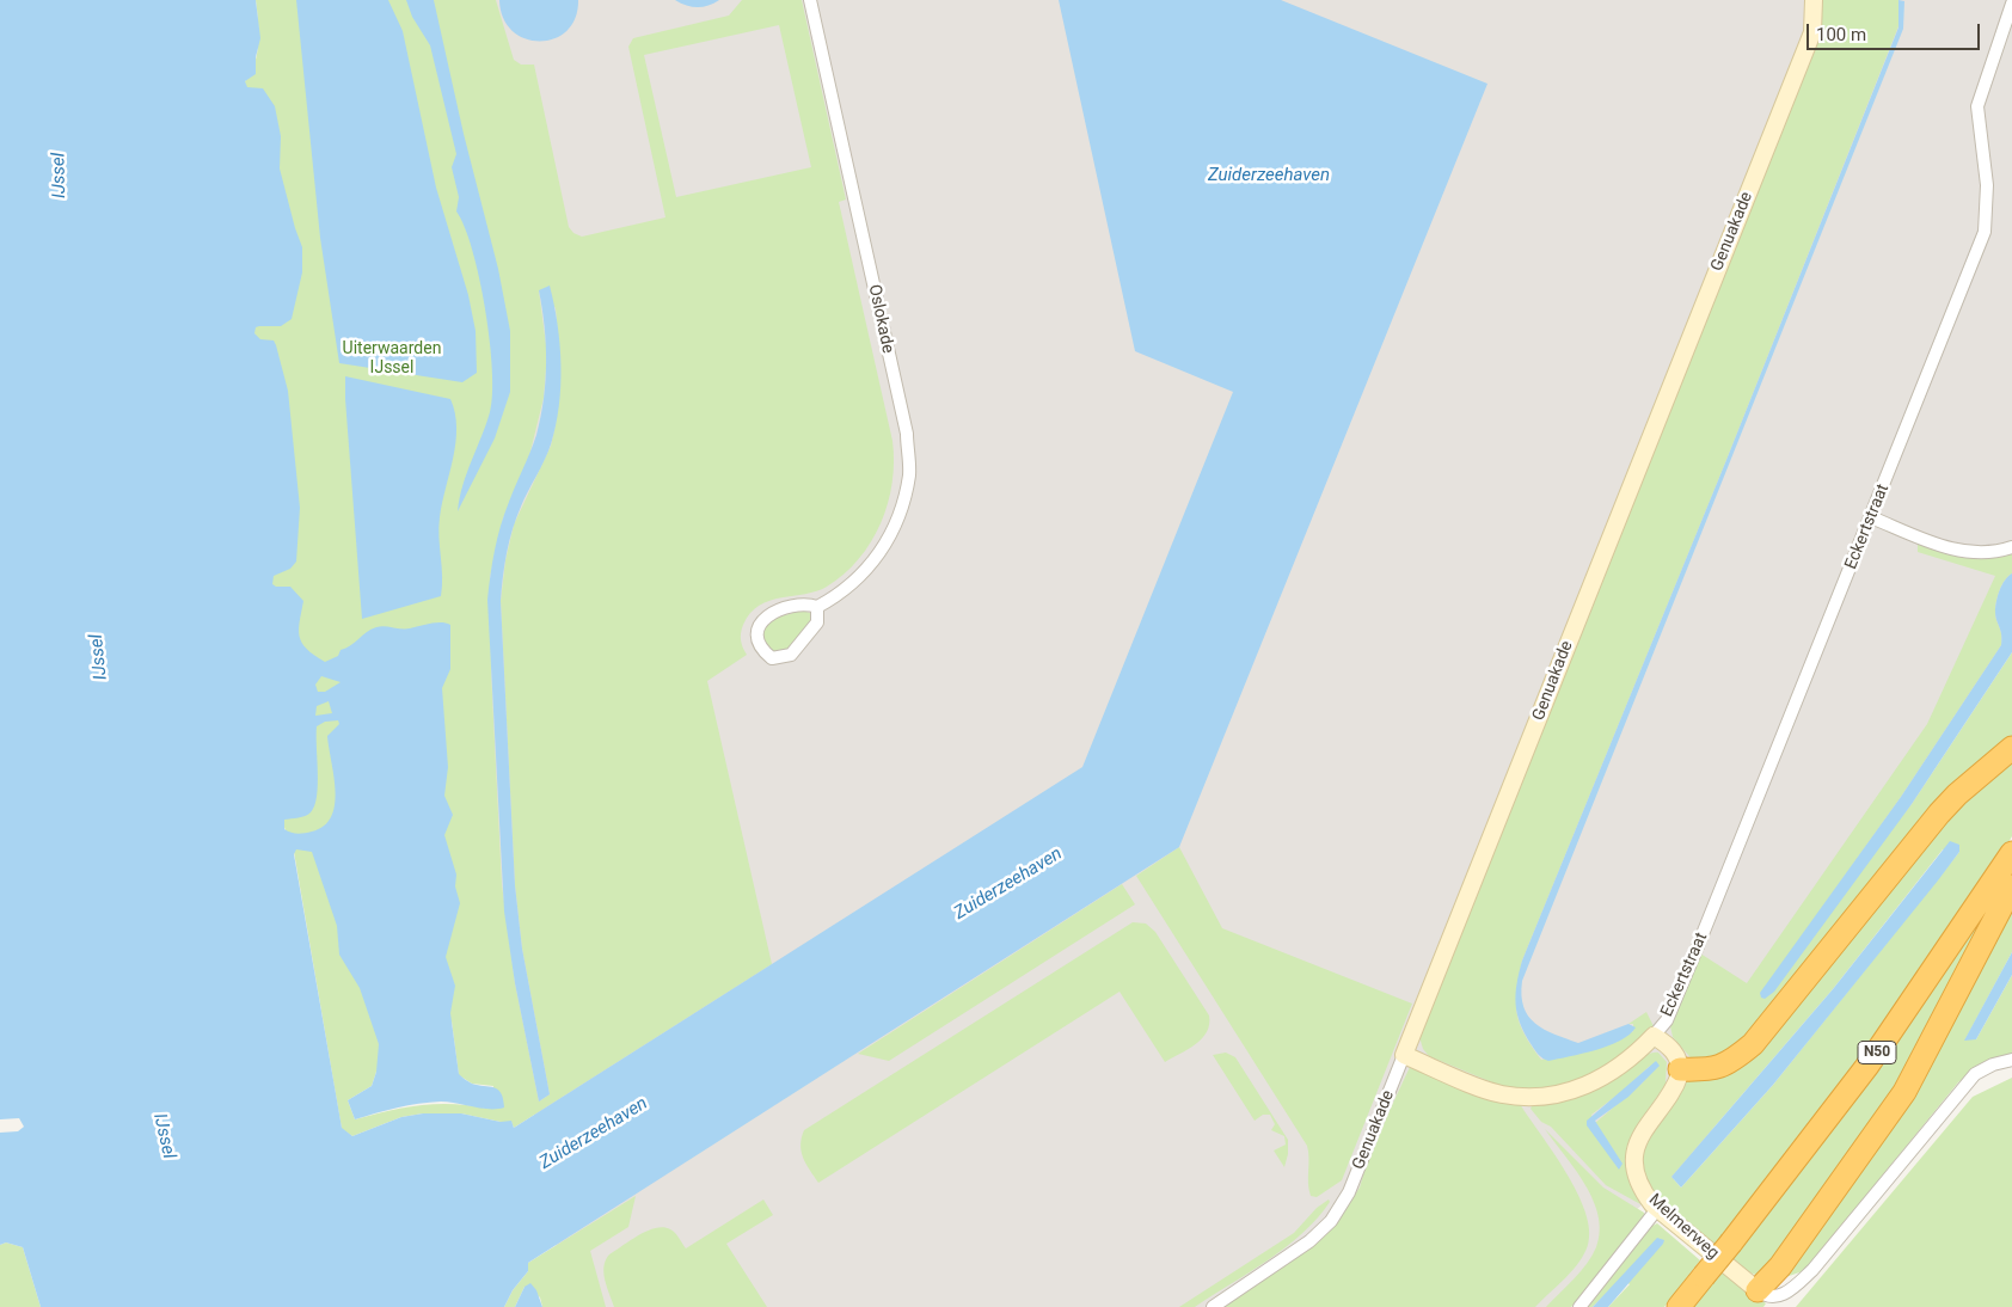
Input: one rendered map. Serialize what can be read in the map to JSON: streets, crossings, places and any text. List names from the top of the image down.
{
  "streets": {
    "highway": ["N50"],
    "street": [
      "Genuakade",
      "Oslokade",
      "Eckertstraat",
      "Melmerweg"
    ]
  },
  "crossings": [
    ["N50", "Melmerweg"]
  ],
  "water": ["IJssel", "Zuiderzeehaven"],
  "parks": ["Uiterwaarden IJssel"],
  "scale_bar": "100 m"
}
